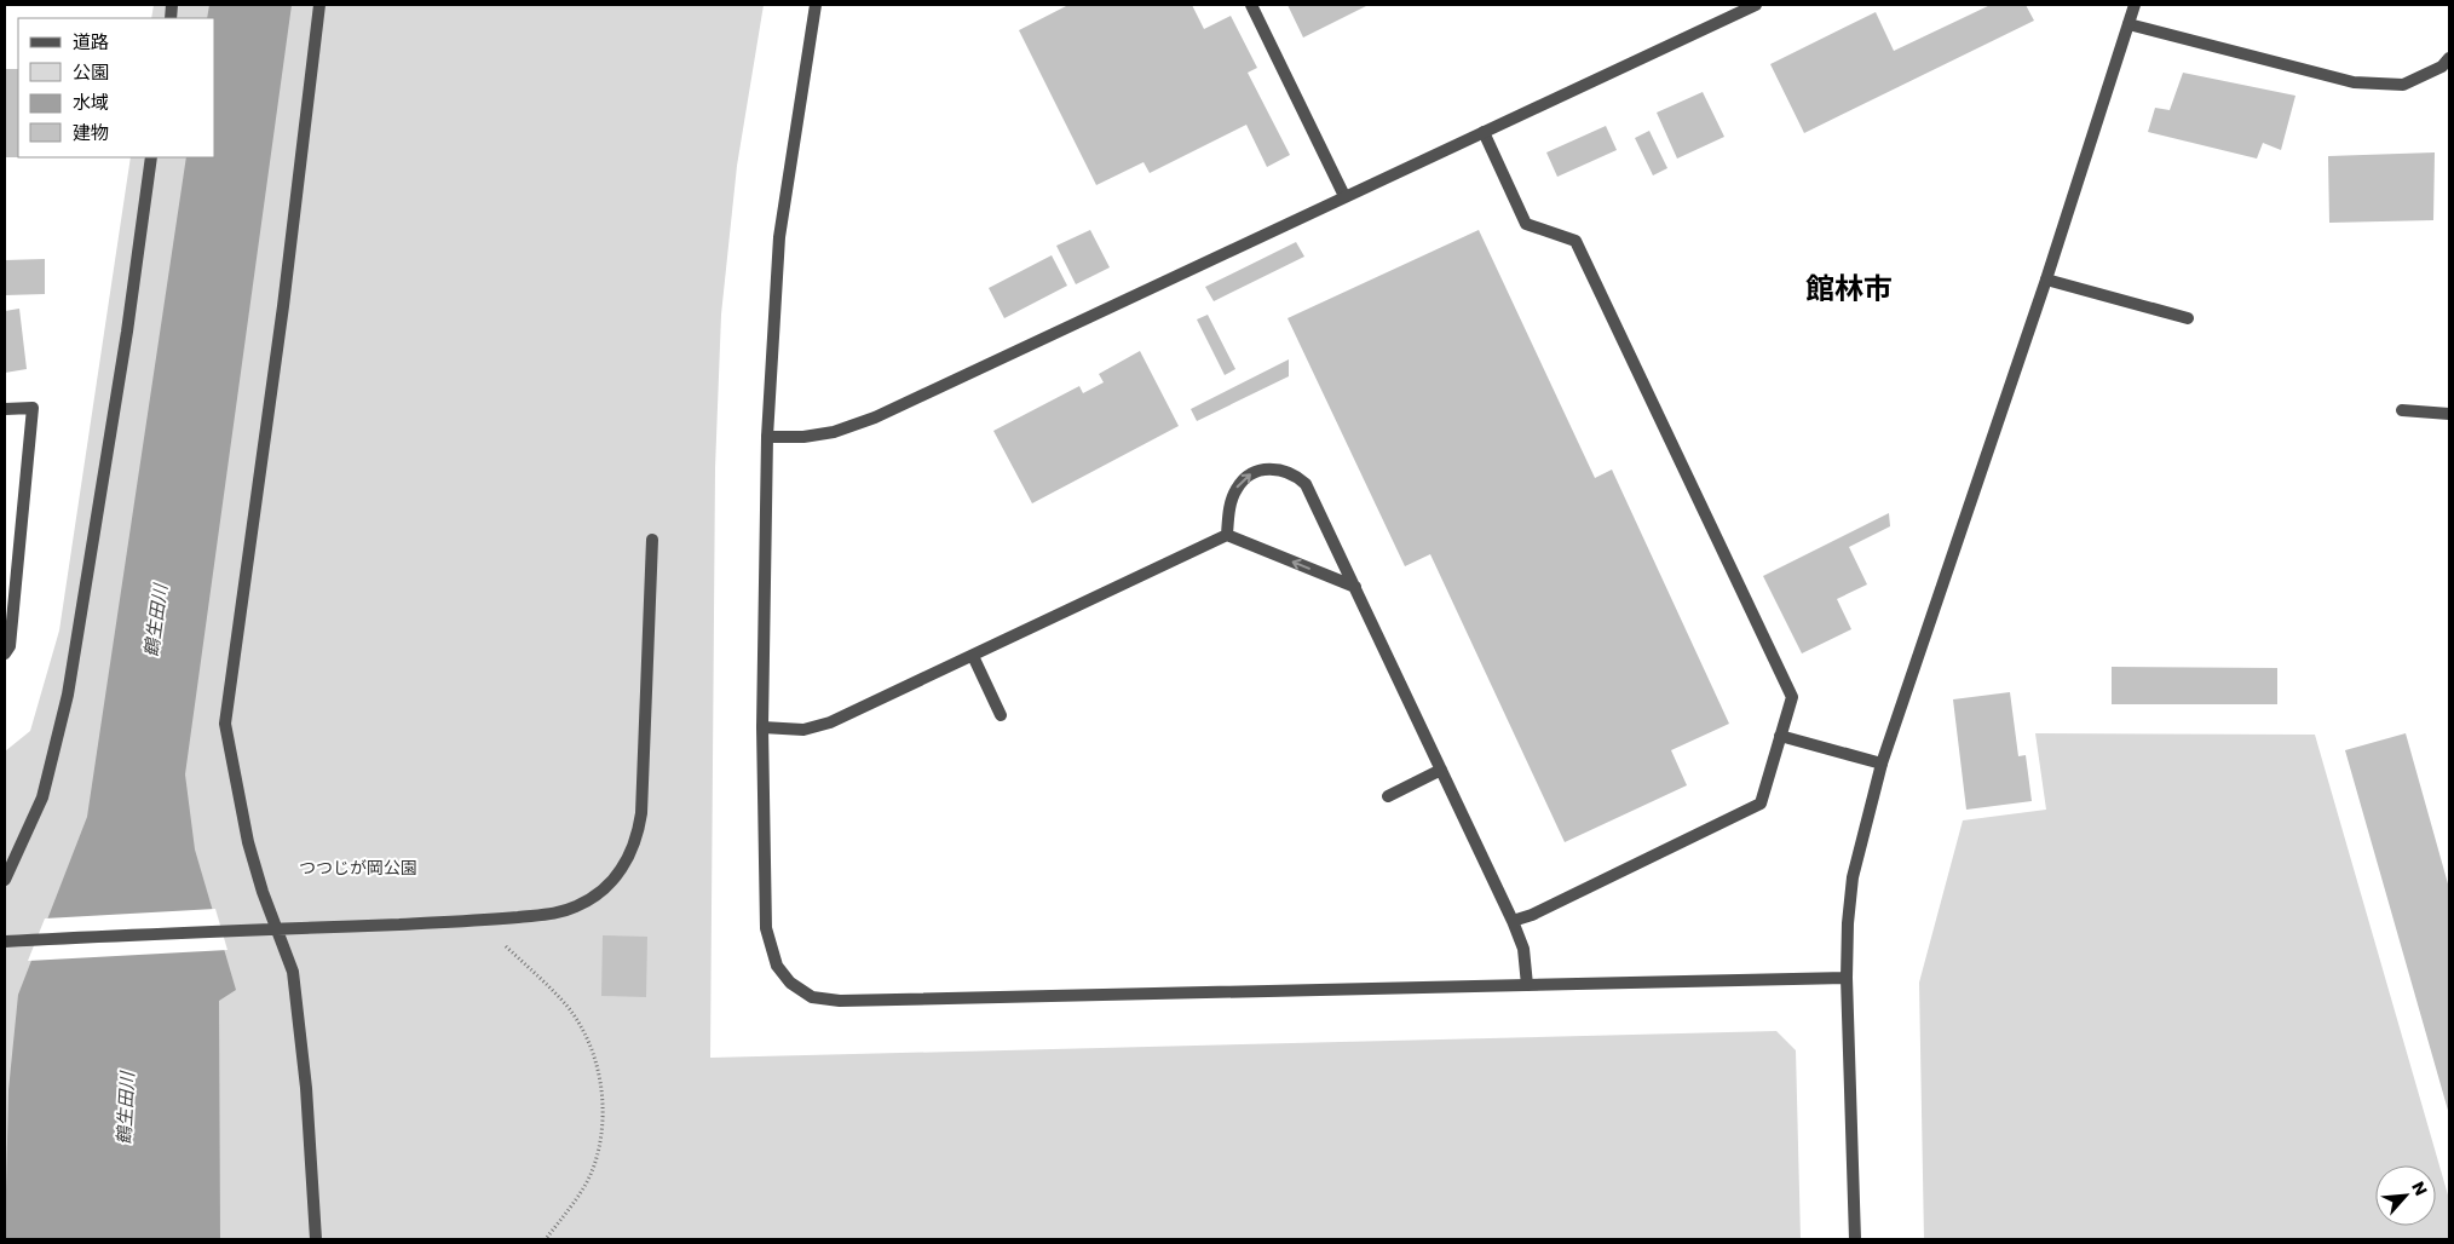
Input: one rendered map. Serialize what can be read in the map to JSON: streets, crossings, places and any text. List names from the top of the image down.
{
  "districts": ["館林市"],
  "water": ["鶴生田川"],
  "parks": ["つつじが岡公園"],
  "legend": [
    "道路",
    "公園",
    "水域",
    "建物"
  ],
  "north": "top right"
}
